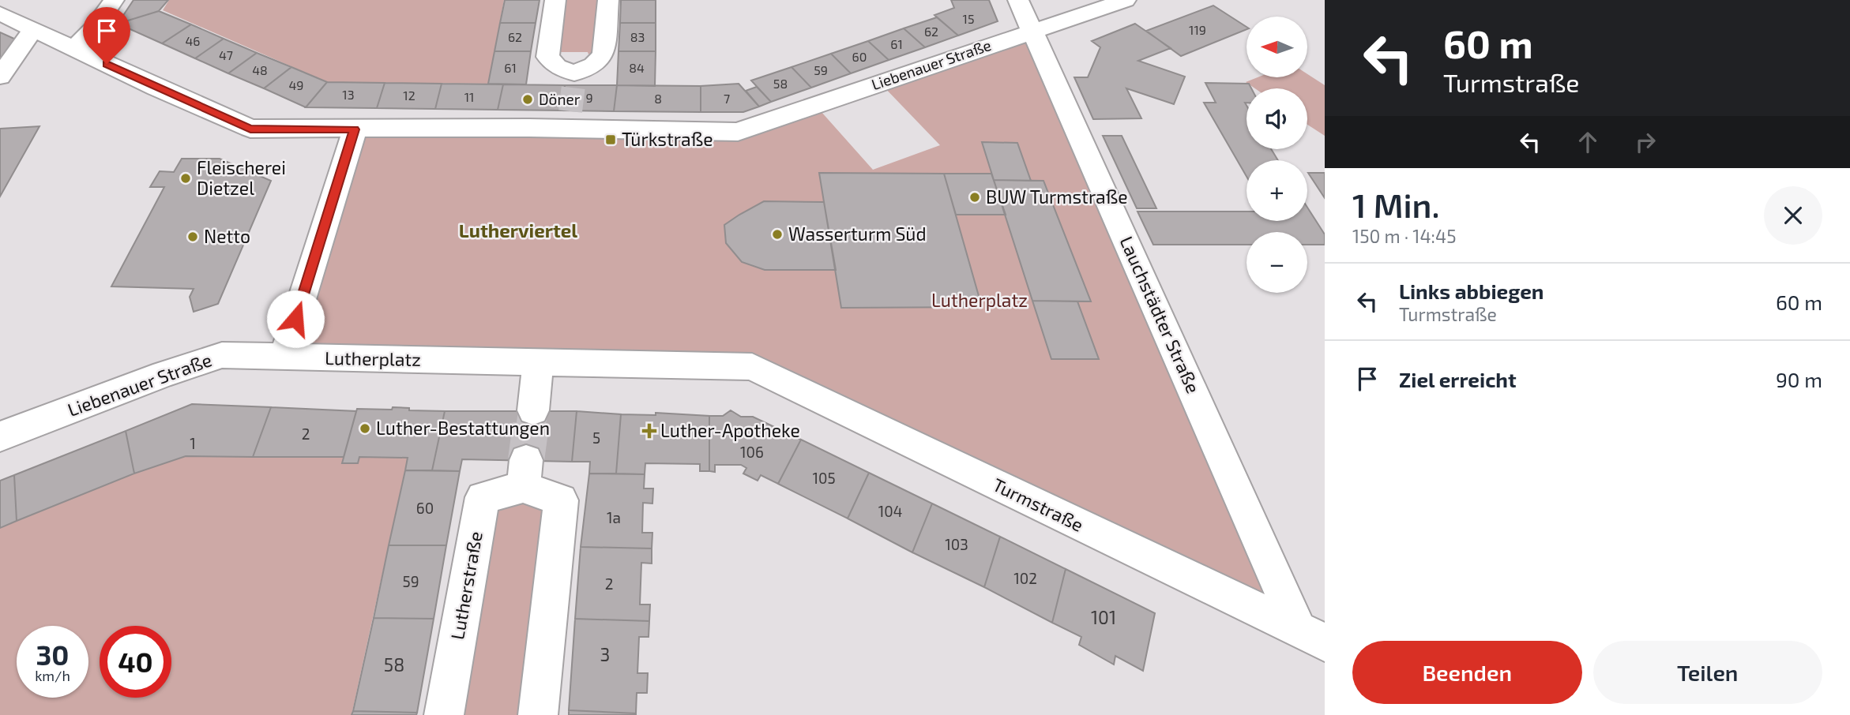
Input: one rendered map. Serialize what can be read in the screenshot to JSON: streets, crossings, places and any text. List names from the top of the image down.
{
  "streets": {
    "street": [
      "Liebenauer Straße",
      "Lauchstädter Straße",
      "Lutherplatz",
      "Turmstraße",
      "Lutherstraße"
    ]
  },
  "crossings": [
    ["Liebenauer Straße", "Lauchstädter Straße"],
    ["Liebenauer Straße", "Lutherplatz"],
    ["Lauchstädter Straße", "Turmstraße"],
    ["Lutherplatz", "Turmstraße"]
  ],
  "districts": ["Lutherviertel"],
  "parks": ["Lutherplatz"],
  "places": {
    "other": [
      "Döner",
      "Fleischerei Dietzel",
      "BUW Turmstraße",
      "Wasserturm Süd",
      "Netto",
      "Luther-Bestattungen"
    ],
    "transit": ["Türkstraße"],
    "health": ["Luther-Apotheke"]
  },
  "house_numbers": [
    "15",
    "119",
    "62",
    "62",
    "83",
    "46",
    "61",
    "47",
    "60",
    "61",
    "84",
    "48",
    "59",
    "58",
    "49",
    "13",
    "12",
    "11",
    "9",
    "8",
    "7",
    "2",
    "5",
    "1",
    "106",
    "105",
    "60",
    "104",
    "1a",
    "103",
    "102",
    "59",
    "2",
    "101",
    "3",
    "58"
  ],
  "north": "left",
  "page": {
    "turn": ["60 m", "Turmstraße"],
    "map_buttons": ["+", "−"],
    "heading": ["1 Min.", "150 m · 14:45"],
    "list": [
      {
        "name": "Links abbiegen",
        "note": "Turmstraße",
        "value": "60 m"
      },
      {
        "name": "Ziel erreicht",
        "value": "90 m"
      }
    ],
    "speed": "30 km/h",
    "limit": "40",
    "buttons": ["Beenden", "Teilen"]
  }
}
